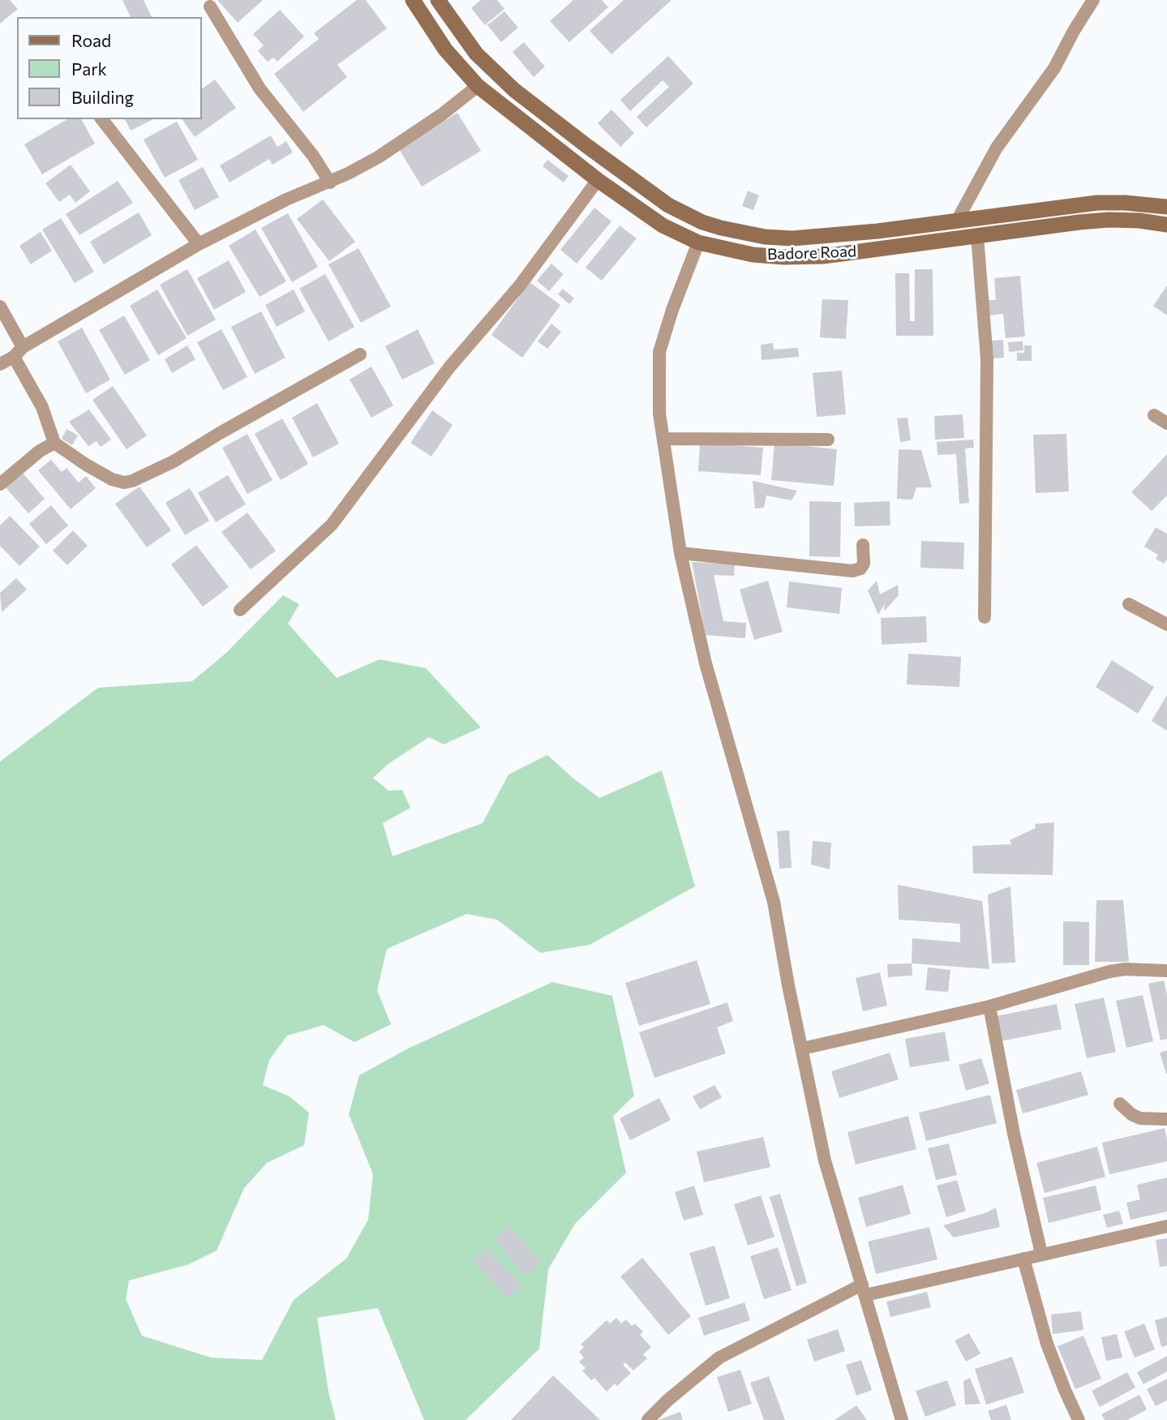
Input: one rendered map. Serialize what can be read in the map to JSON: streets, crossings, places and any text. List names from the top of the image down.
{
  "streets": {
    "main road": ["Badore Road"]
  },
  "legend": ["Road", "Park", "Building"]
}
